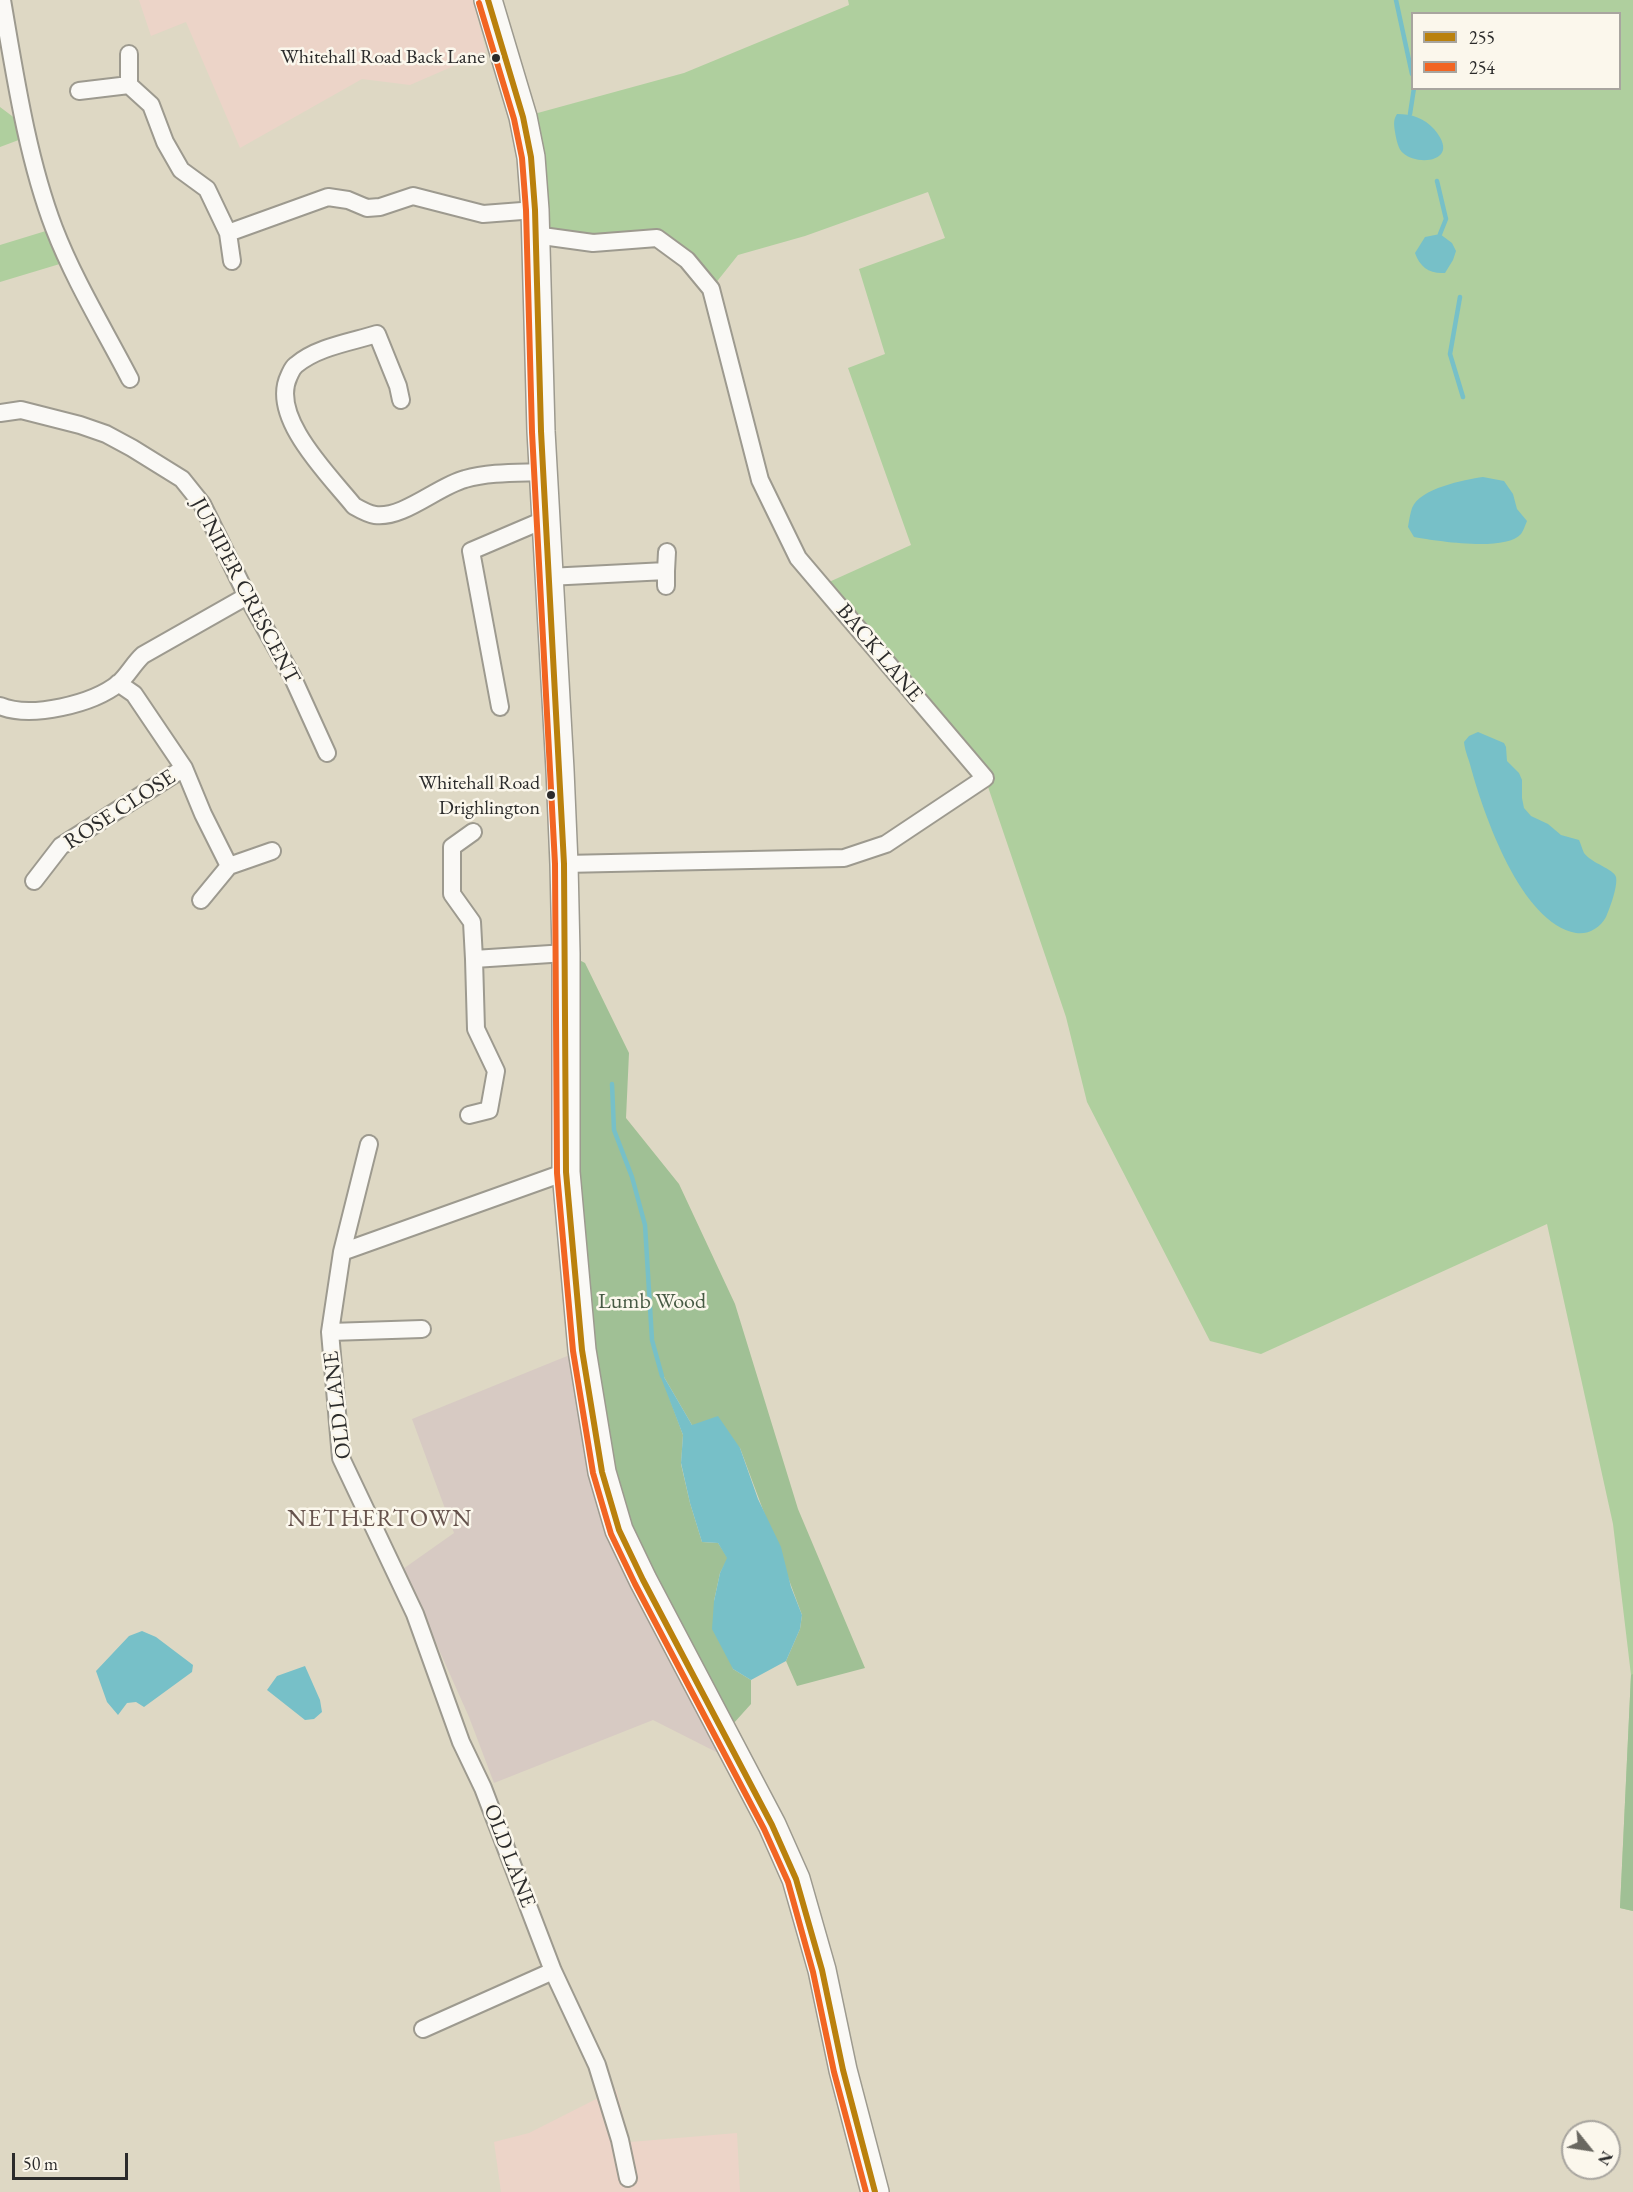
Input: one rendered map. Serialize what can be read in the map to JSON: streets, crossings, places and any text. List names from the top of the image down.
{
  "streets": {
    "street": [
      "JUNIPER CRESCENT",
      "BACK LANE",
      "ROSE CLOSE",
      "OLD LANE"
    ]
  },
  "districts": ["NETHERTOWN"],
  "parks": ["Lumb Wood"],
  "places": ["Whitehall Road Back Lane", "Whitehall Road Drighlington"],
  "lines": ["transit line 255", "transit line 254"],
  "legend": ["255", "254"],
  "scale_bar": "50 m",
  "north": "bottom right"
}
